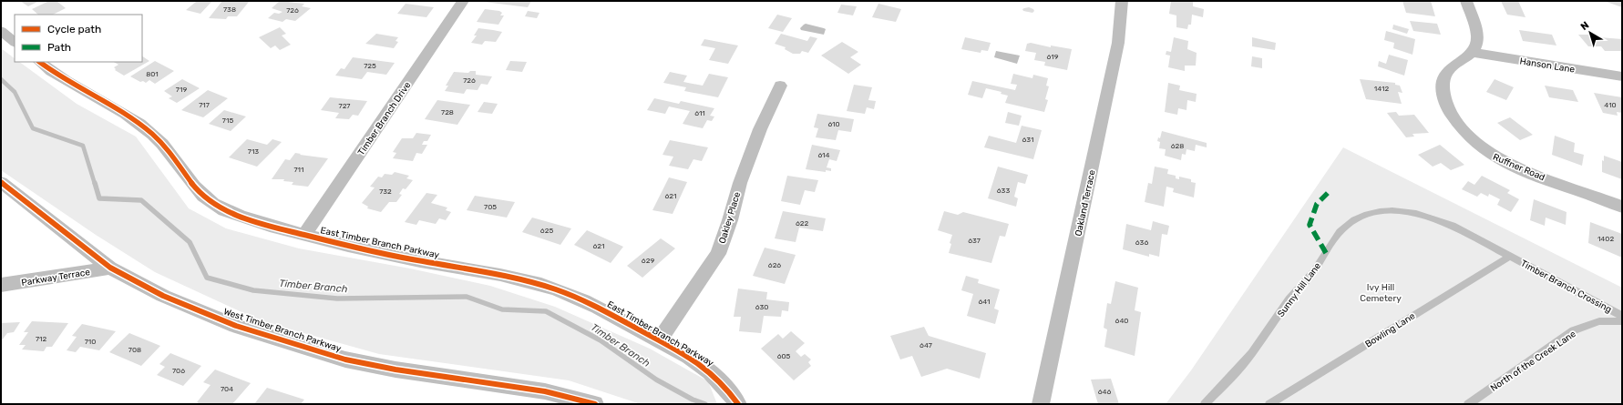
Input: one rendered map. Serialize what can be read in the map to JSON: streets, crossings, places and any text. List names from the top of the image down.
{
  "streets": {
    "street": [
      "Hanson Lane",
      "Timber Branch Drive",
      "Ruffner Road",
      "Oakland Terrace",
      "Oakley Place",
      "East Timber Branch Parkway",
      "Parkway Terrace",
      "West Timber Branch Parkway"
    ],
    "lane": [
      "Timber Branch Crossing",
      "Sunny Hill Lane",
      "Bowling Lane",
      "North of the Creek Lane"
    ]
  },
  "crossings": [
    ["Hanson Lane", "Ruffner Road"],
    ["Timber Branch Drive", "East Timber Branch Parkway"],
    ["Oakley Place", "East Timber Branch Parkway"],
    ["Parkway Terrace", "West Timber Branch Parkway"],
    ["Timber Branch Crossing", "Sunny Hill Lane"],
    ["Timber Branch Crossing", "Bowling Lane"],
    ["Sunny Hill Lane", "Bowling Lane"]
  ],
  "water": ["Timber Branch"],
  "parks": ["Ivy Hill Cemetery"],
  "house_numbers": [
    "738",
    "726",
    "619",
    "725",
    "801",
    "726",
    "1412",
    "719",
    "717",
    "410",
    "727",
    "728",
    "611",
    "715",
    "610",
    "631",
    "628",
    "713",
    "614",
    "711",
    "633",
    "732",
    "621",
    "705",
    "622",
    "625",
    "1402",
    "637",
    "636",
    "621",
    "629",
    "626",
    "641",
    "630",
    "640",
    "712",
    "710",
    "647",
    "708",
    "605",
    "706",
    "704",
    "646"
  ],
  "legend": ["Cycle path", "Path"],
  "north": "top left"
}
